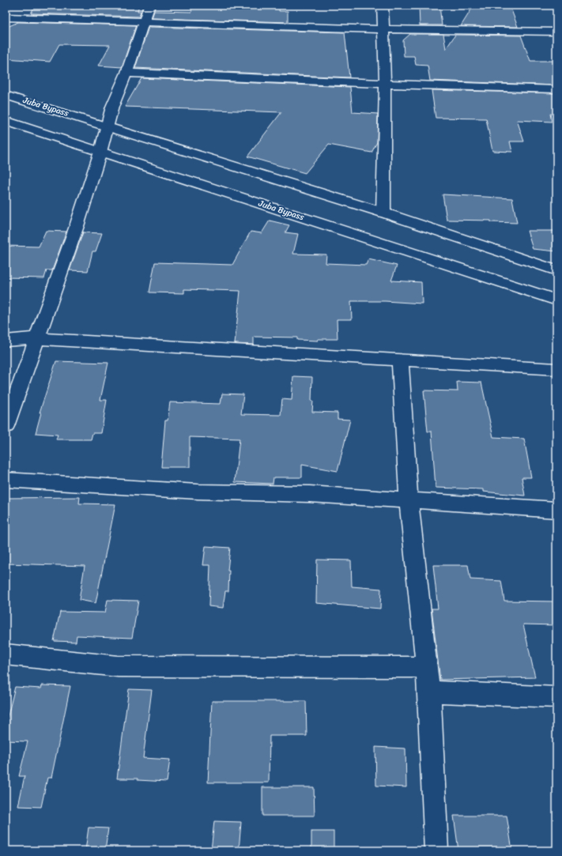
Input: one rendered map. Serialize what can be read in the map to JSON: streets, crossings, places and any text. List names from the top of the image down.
{
  "streets": {
    "street": ["Juba Bypass"]
  }
}
